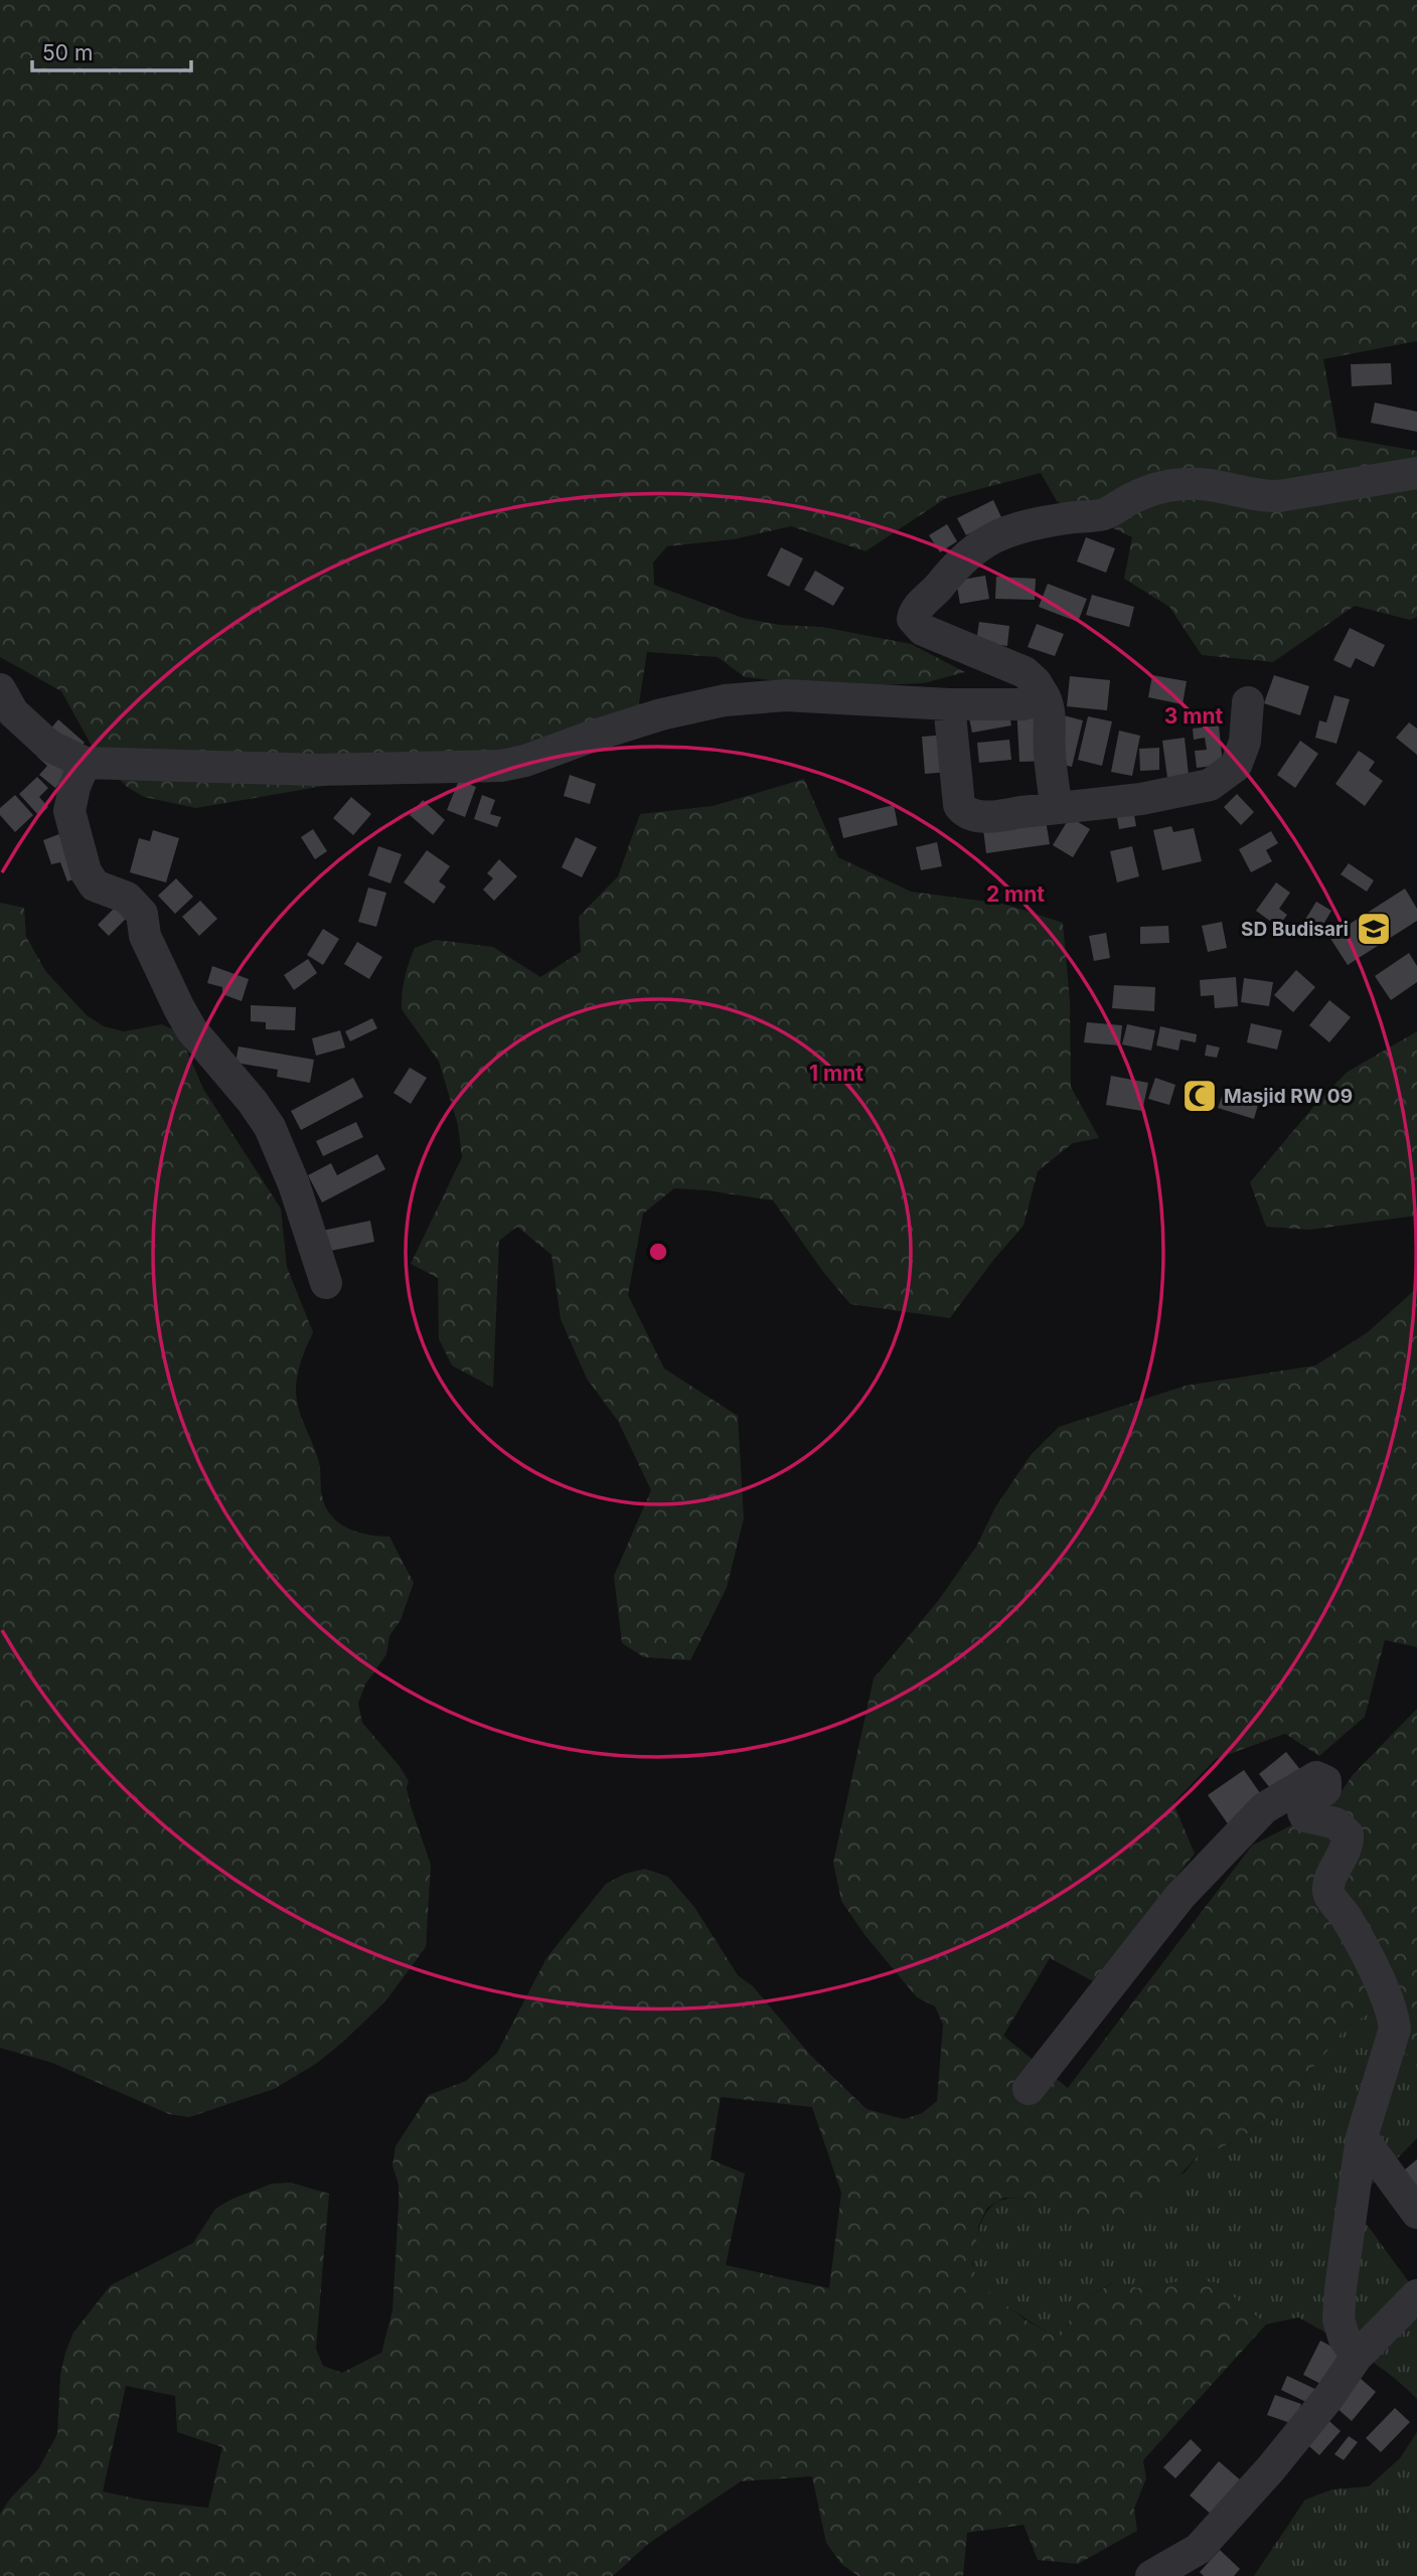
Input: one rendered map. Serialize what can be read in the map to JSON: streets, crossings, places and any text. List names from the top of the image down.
{
  "places": {
    "school or university": ["SD Budisari"],
    "mosque": ["Masjid RW 09"]
  },
  "scale_bar": "50 m",
  "rings": ["3 mnt", "2 mnt", "1 mnt"]
}
